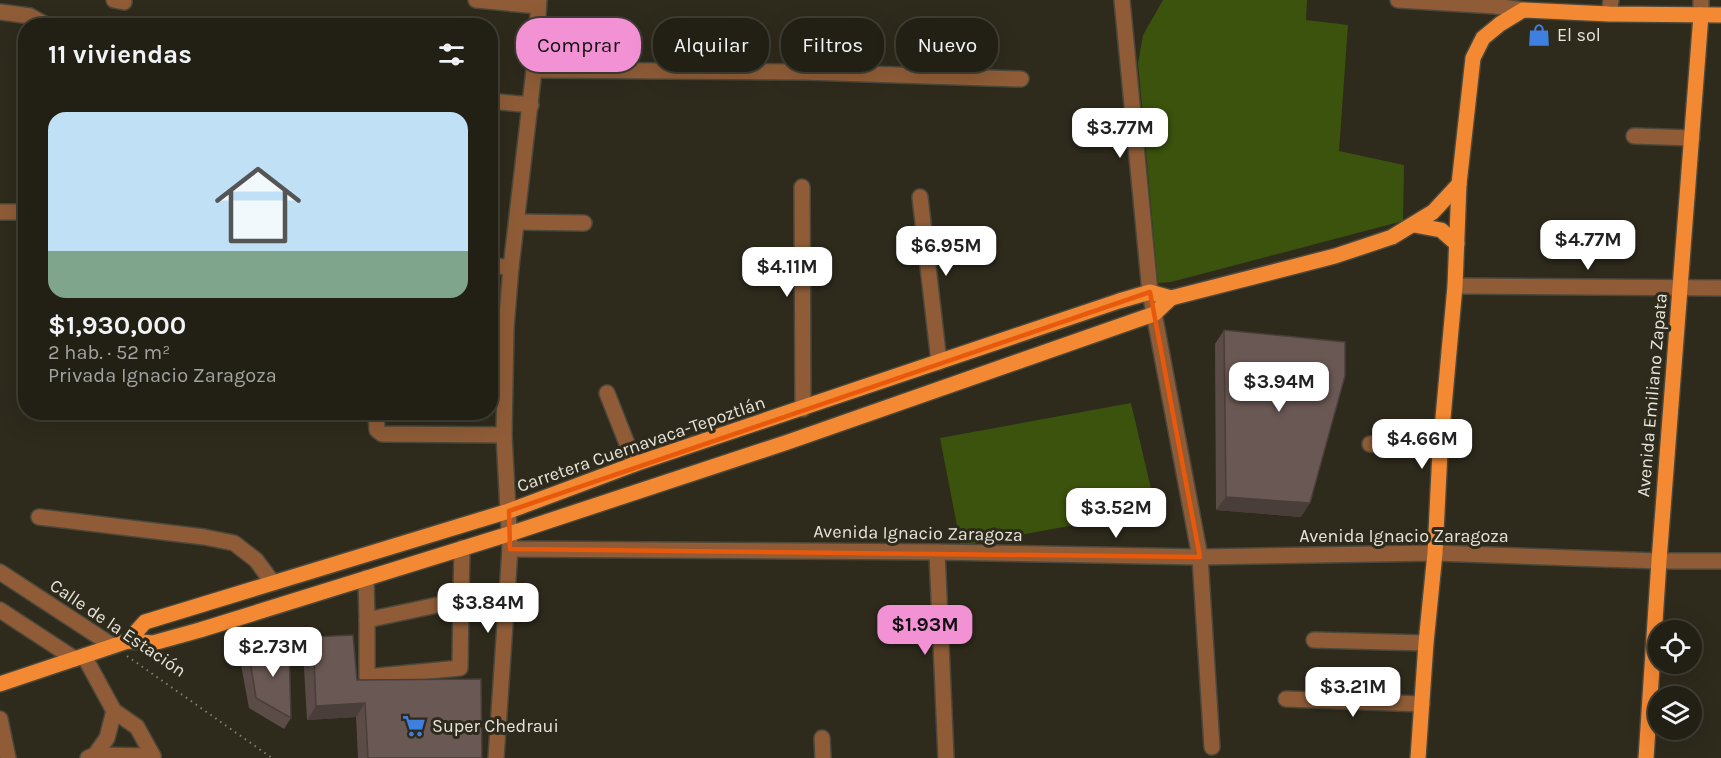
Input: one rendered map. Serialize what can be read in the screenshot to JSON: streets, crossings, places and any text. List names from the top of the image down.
{
  "streets": {
    "main road": ["Avenida Emiliano Zapata", "Carretera Cuernavaca-Tepoztlán"],
    "street": ["Avenida Ignacio Zaragoza", "Calle de la Estación"]
  },
  "crossings": [
    ["Avenida Emiliano Zapata", "Avenida Ignacio Zaragoza"],
    ["Carretera Cuernavaca-Tepoztlán", "Calle de la Estación"]
  ],
  "places": {
    "shop": ["El sol"],
    "supermarket": ["Super Chedraui"]
  },
  "page": {
    "chip": [
      "Comprar",
      "Alquilar",
      "Filtros",
      "Nuevo"
    ],
    "heading": "11 viviendas",
    "list": [
      {
        "name": "$1,930,000",
        "note": "2 hab. · 52 m² · Privada Ignacio Zaragoza"
      }
    ],
    "price": [
      "$3.77M",
      "$4.77M",
      "$6.95M",
      "$4.11M",
      "$3.94M",
      "$4.66M",
      "$3.52M",
      "$3.84M",
      "$1.93M",
      "$2.73M",
      "$3.21M"
    ]
  }
}
